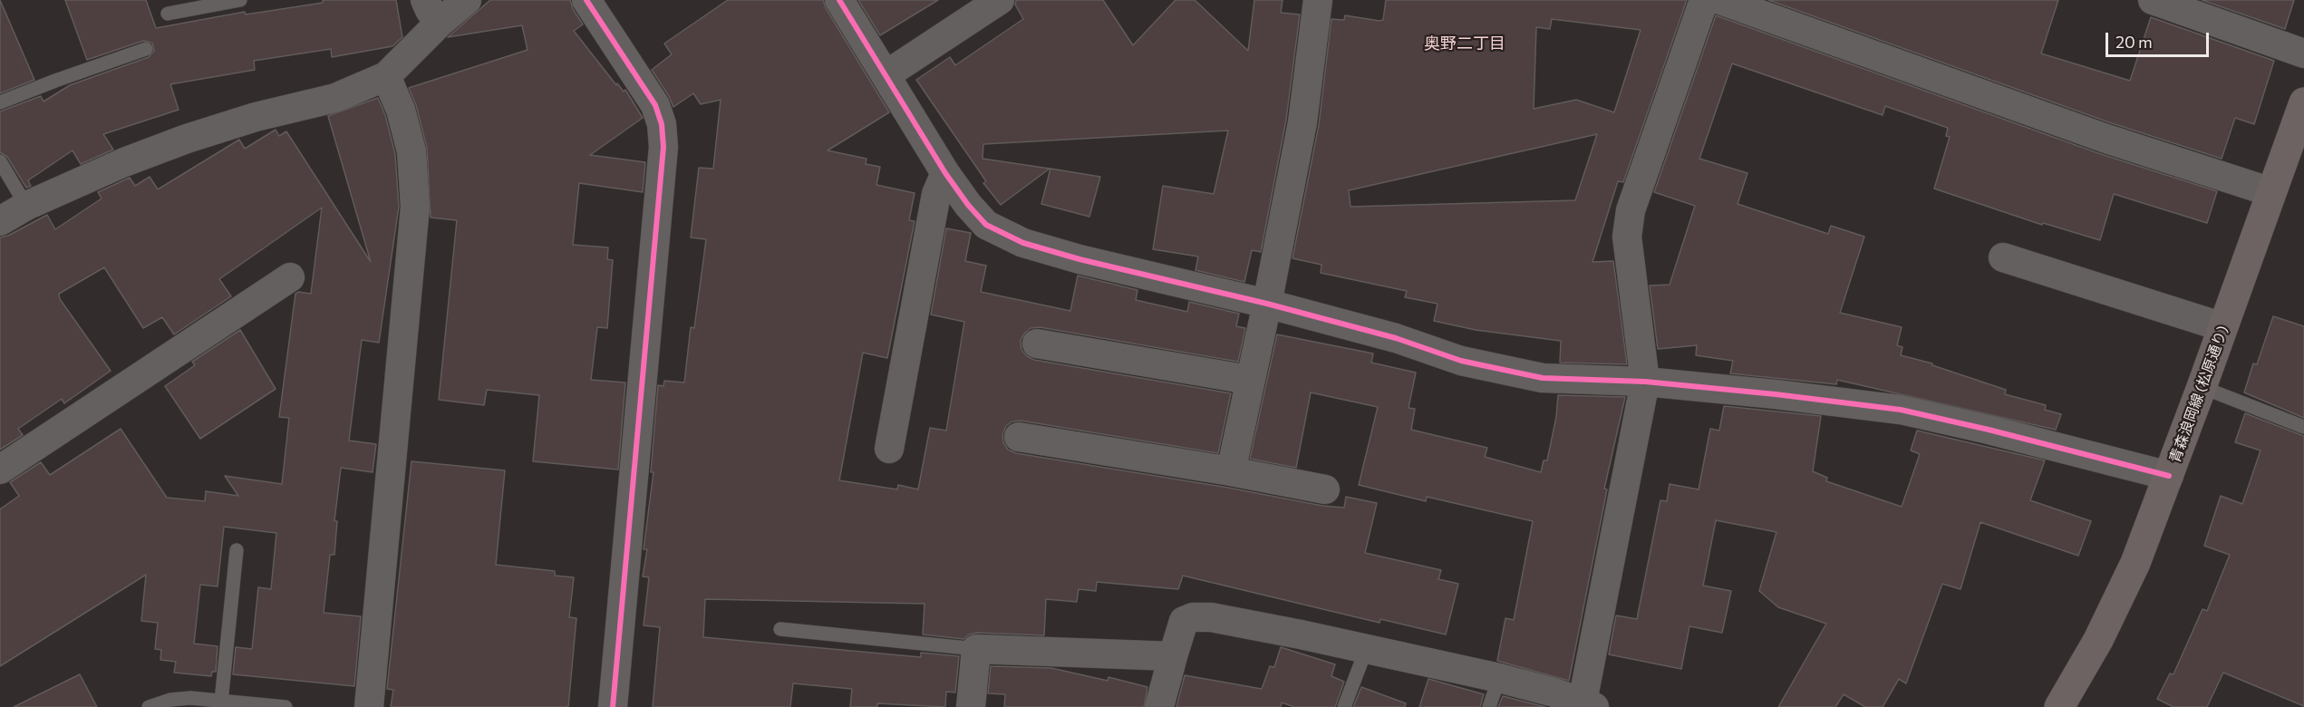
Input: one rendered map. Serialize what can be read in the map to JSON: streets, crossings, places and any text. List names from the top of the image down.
{
  "streets": {
    "main road": ["青森浪岡線 (松原通り)"]
  },
  "districts": ["奥野二丁目"],
  "scale_bar": "20 m"
}
